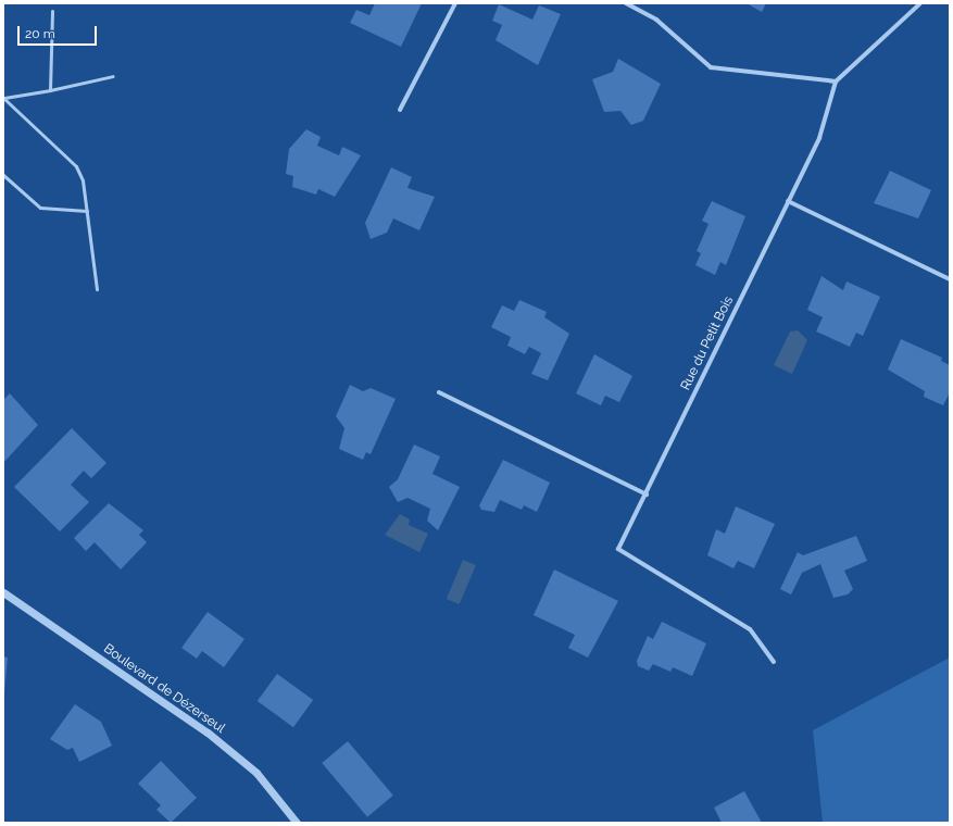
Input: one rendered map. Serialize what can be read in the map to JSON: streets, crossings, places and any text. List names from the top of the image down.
{
  "streets": {
    "street": ["Rue du Petit Bois", "Boulevard de Dézerseul"]
  },
  "scale_bar": "20 m"
}
